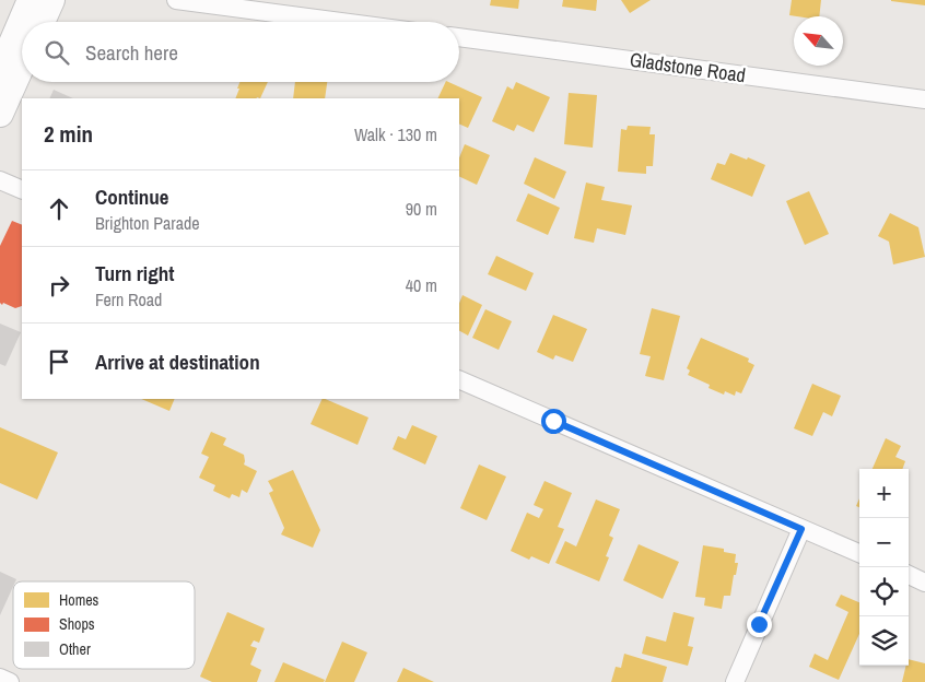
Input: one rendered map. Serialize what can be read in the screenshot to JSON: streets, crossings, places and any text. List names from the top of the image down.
{
  "streets": {
    "street": ["Gladstone Road"]
  },
  "legend": ["Homes", "Shops", "Other"],
  "north": "top left",
  "page": {
    "search": "Search here",
    "heading": ["2 min", "Walk · 130 m"],
    "list": [
      ["Continue", "Brighton Parade", "90 m"],
      ["Turn right", "Fern Road", "40 m"],
      "Arrive at destination"
    ],
    "map_buttons": ["+", "−"]
  }
}
